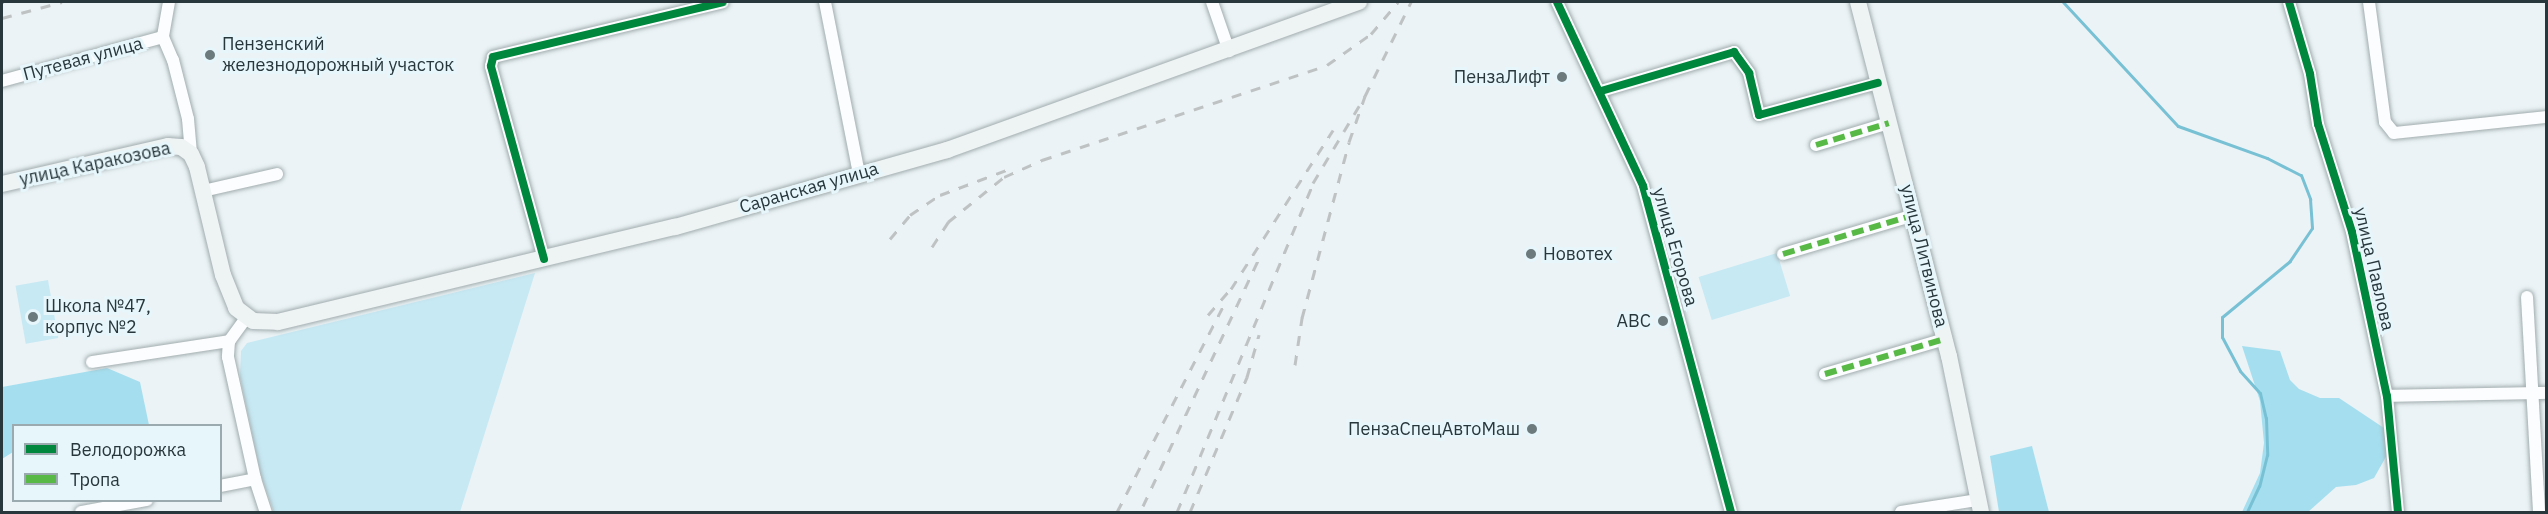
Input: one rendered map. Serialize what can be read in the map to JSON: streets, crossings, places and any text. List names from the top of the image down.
{
  "streets": {
    "main road": ["улица Каракозова", "Саранская улица", "улица Литвинова"],
    "street": ["Путевая улица", "улица Егорова", "улица Павлова"]
  },
  "crossings": [
    ["улица Каракозова", "Саранская улица"]
  ],
  "places": [
    "Пензенский железнодорожный участок",
    "ПензаЛифт",
    "Новотех",
    "Школа №47, корпус №2",
    "ABC",
    "ПензаСпецАвтоМаш"
  ],
  "legend": ["Велодорожка", "Тропа"]
}
